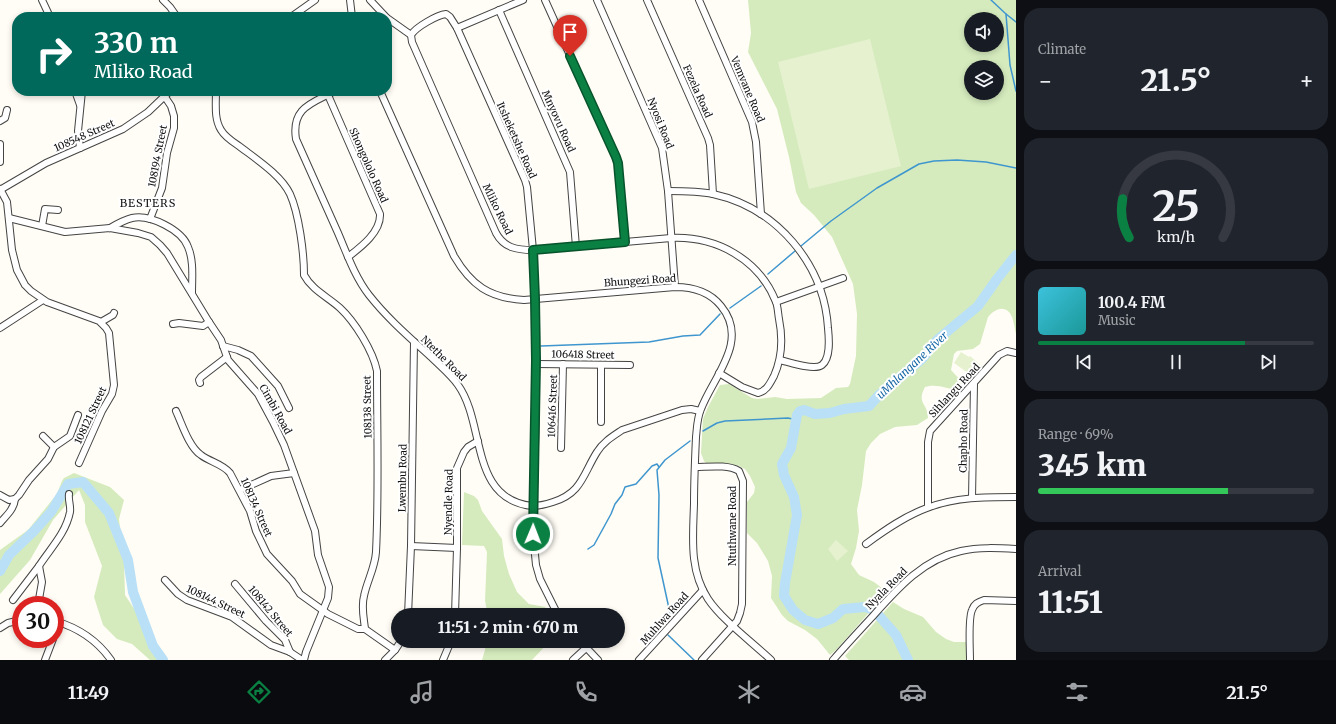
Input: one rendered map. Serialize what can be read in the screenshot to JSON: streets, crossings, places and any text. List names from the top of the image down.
{
  "streets": {
    "street": [
      "Vemvane Road",
      "Fezela Road",
      "Mnyovu Road",
      "Nyosi Road",
      "108548 Street",
      "Itsheketshe Road",
      "108194 Street",
      "Shongololo Road",
      "Mliko Road",
      "Bhungezi Road",
      "106418 Street",
      "Ntethe Road",
      "Sihlangu Road",
      "106416 Street",
      "108138 Street",
      "Cimbi Road",
      "108121 Street",
      "Chapho Road",
      "Lwembu Road",
      "Nyendle Road",
      "108134 Street",
      "Ntuthwane Road",
      "Nyala Road",
      "108144 Street",
      "108142 Street",
      "Muhlwa Road"
    ]
  },
  "crossings": [
    ["Mnyovu Road", "Mliko Road"],
    ["Nyosi Road", "Mliko Road"],
    ["Nyosi Road", "Bhungezi Road"],
    ["108548 Street", "108194 Street"],
    ["Itsheketshe Road", "Mliko Road"],
    ["Itsheketshe Road", "Bhungezi Road"],
    ["Itsheketshe Road", "106418 Street"],
    ["Itsheketshe Road", "Ntethe Road"],
    ["Shongololo Road", "Ntethe Road"],
    ["Mliko Road", "Bhungezi Road"],
    ["Bhungezi Road", "Ntethe Road"],
    ["Bhungezi Road", "Ntuthwane Road"],
    ["Bhungezi Road", "Muhlwa Road"],
    ["106418 Street", "106416 Street"],
    ["Ntethe Road", "Lwembu Road"],
    ["Ntethe Road", "Nyendle Road"],
    ["Sihlangu Road", "Chapho Road"],
    ["108138 Street", "108134 Street"],
    ["Cimbi Road", "108134 Street"],
    ["Cimbi Road", "108144 Street"],
    ["Lwembu Road", "Nyendle Road"],
    ["108144 Street", "108142 Street"]
  ],
  "districts": ["BESTERS"],
  "water": ["uMhlangane River"],
  "page": {
    "tile": [
      "Climate",
      ["Range · 69%", "345 km"],
      ["Arrival", "11:51"]
    ],
    "turn": ["330 m", "Mliko Road"],
    "heat": ["−", "21.5°", "+"],
    "song": ["100.4 FM", "Music"],
    "limit": "30",
    "trip": "11:51 · 2 min · 670 m",
    "tabs": ["11:49", "21.5°"],
    "gauge": ["25", "km/h"]
  }
}
